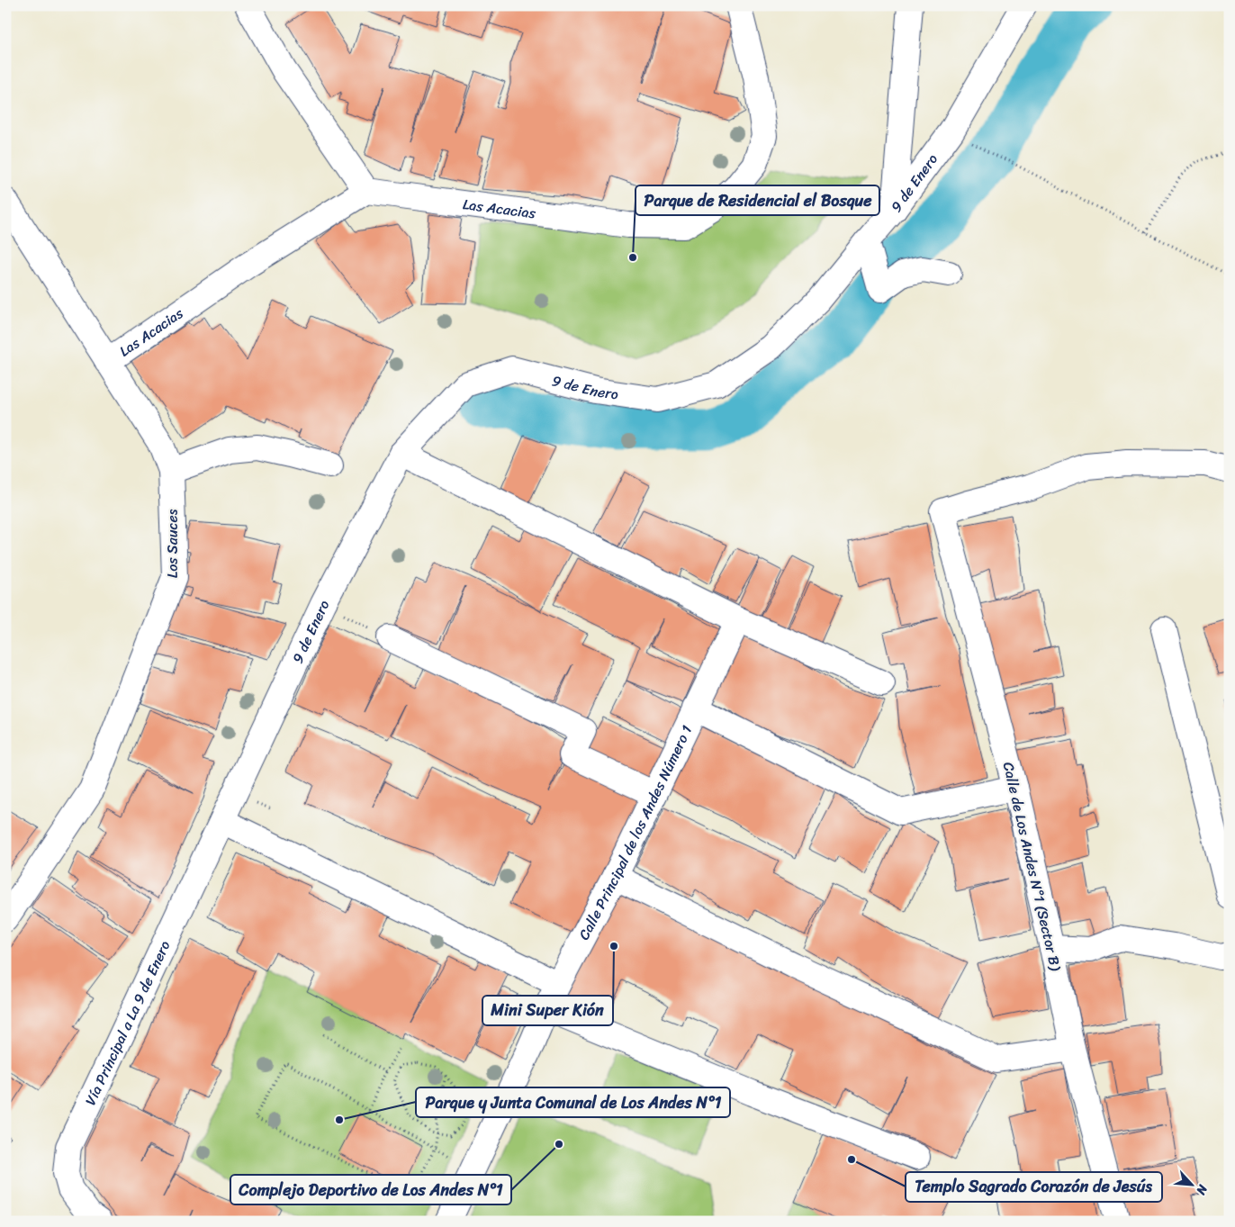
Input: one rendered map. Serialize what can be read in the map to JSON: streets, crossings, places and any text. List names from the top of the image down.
{
  "streets": {
    "street": [
      "9 de Enero",
      "Las Acacias",
      "Los Sauces",
      "Calle Principal de los Andes Número 1",
      "Calle de Los Andes N°1 (Sector B)",
      "Vía Principal a La 9 de Enero"
    ]
  },
  "crossings": [
    ["9 de Enero", "Vía Principal a La 9 de Enero"],
    ["Las Acacias", "Los Sauces"]
  ],
  "places": [
    "Parque de Residencial el Bosque",
    "Mini Super Kión",
    "Parque y Junta Comunal de Los Andes N°1",
    "Complejo Deportivo de Los Andes N°1",
    "Templo Sagrado Corazón de Jesús"
  ],
  "north": "bottom right"
}
